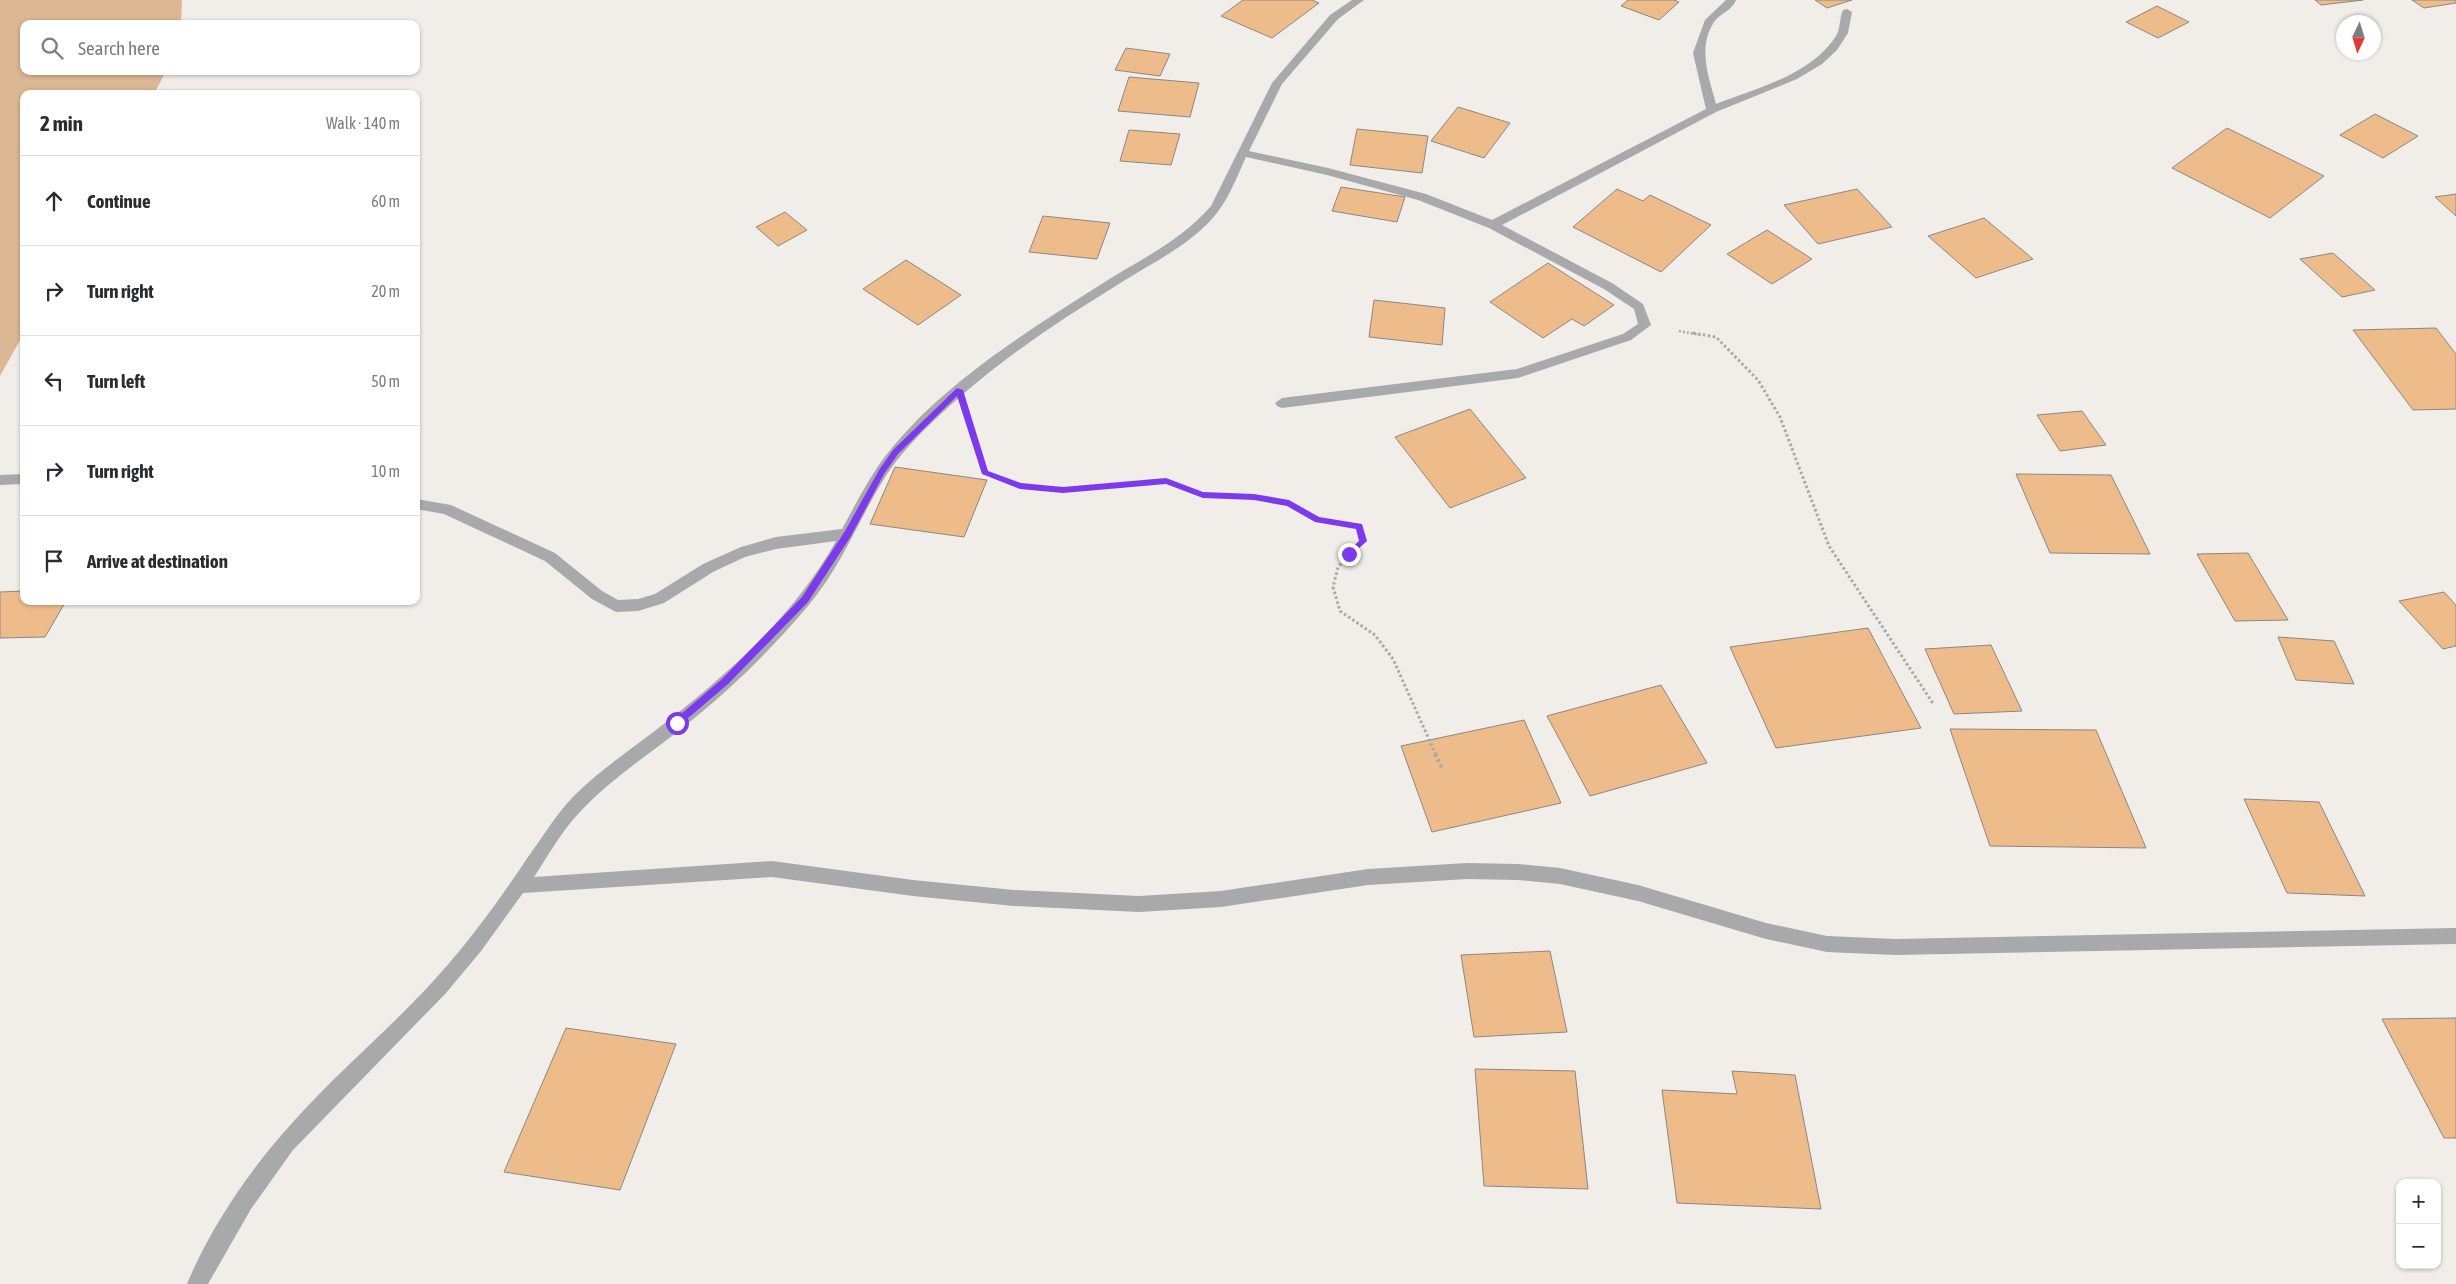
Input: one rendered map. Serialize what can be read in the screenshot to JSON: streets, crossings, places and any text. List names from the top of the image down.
{
  "north": "bottom",
  "page": {
    "search": "Search here",
    "heading": ["2 min", "Walk · 140 m"],
    "list": [
      ["Continue", "60 m"],
      ["Turn right", "20 m"],
      ["Turn left", "50 m"],
      ["Turn right", "10 m"],
      "Arrive at destination"
    ],
    "map_buttons": ["+", "−"]
  }
}
